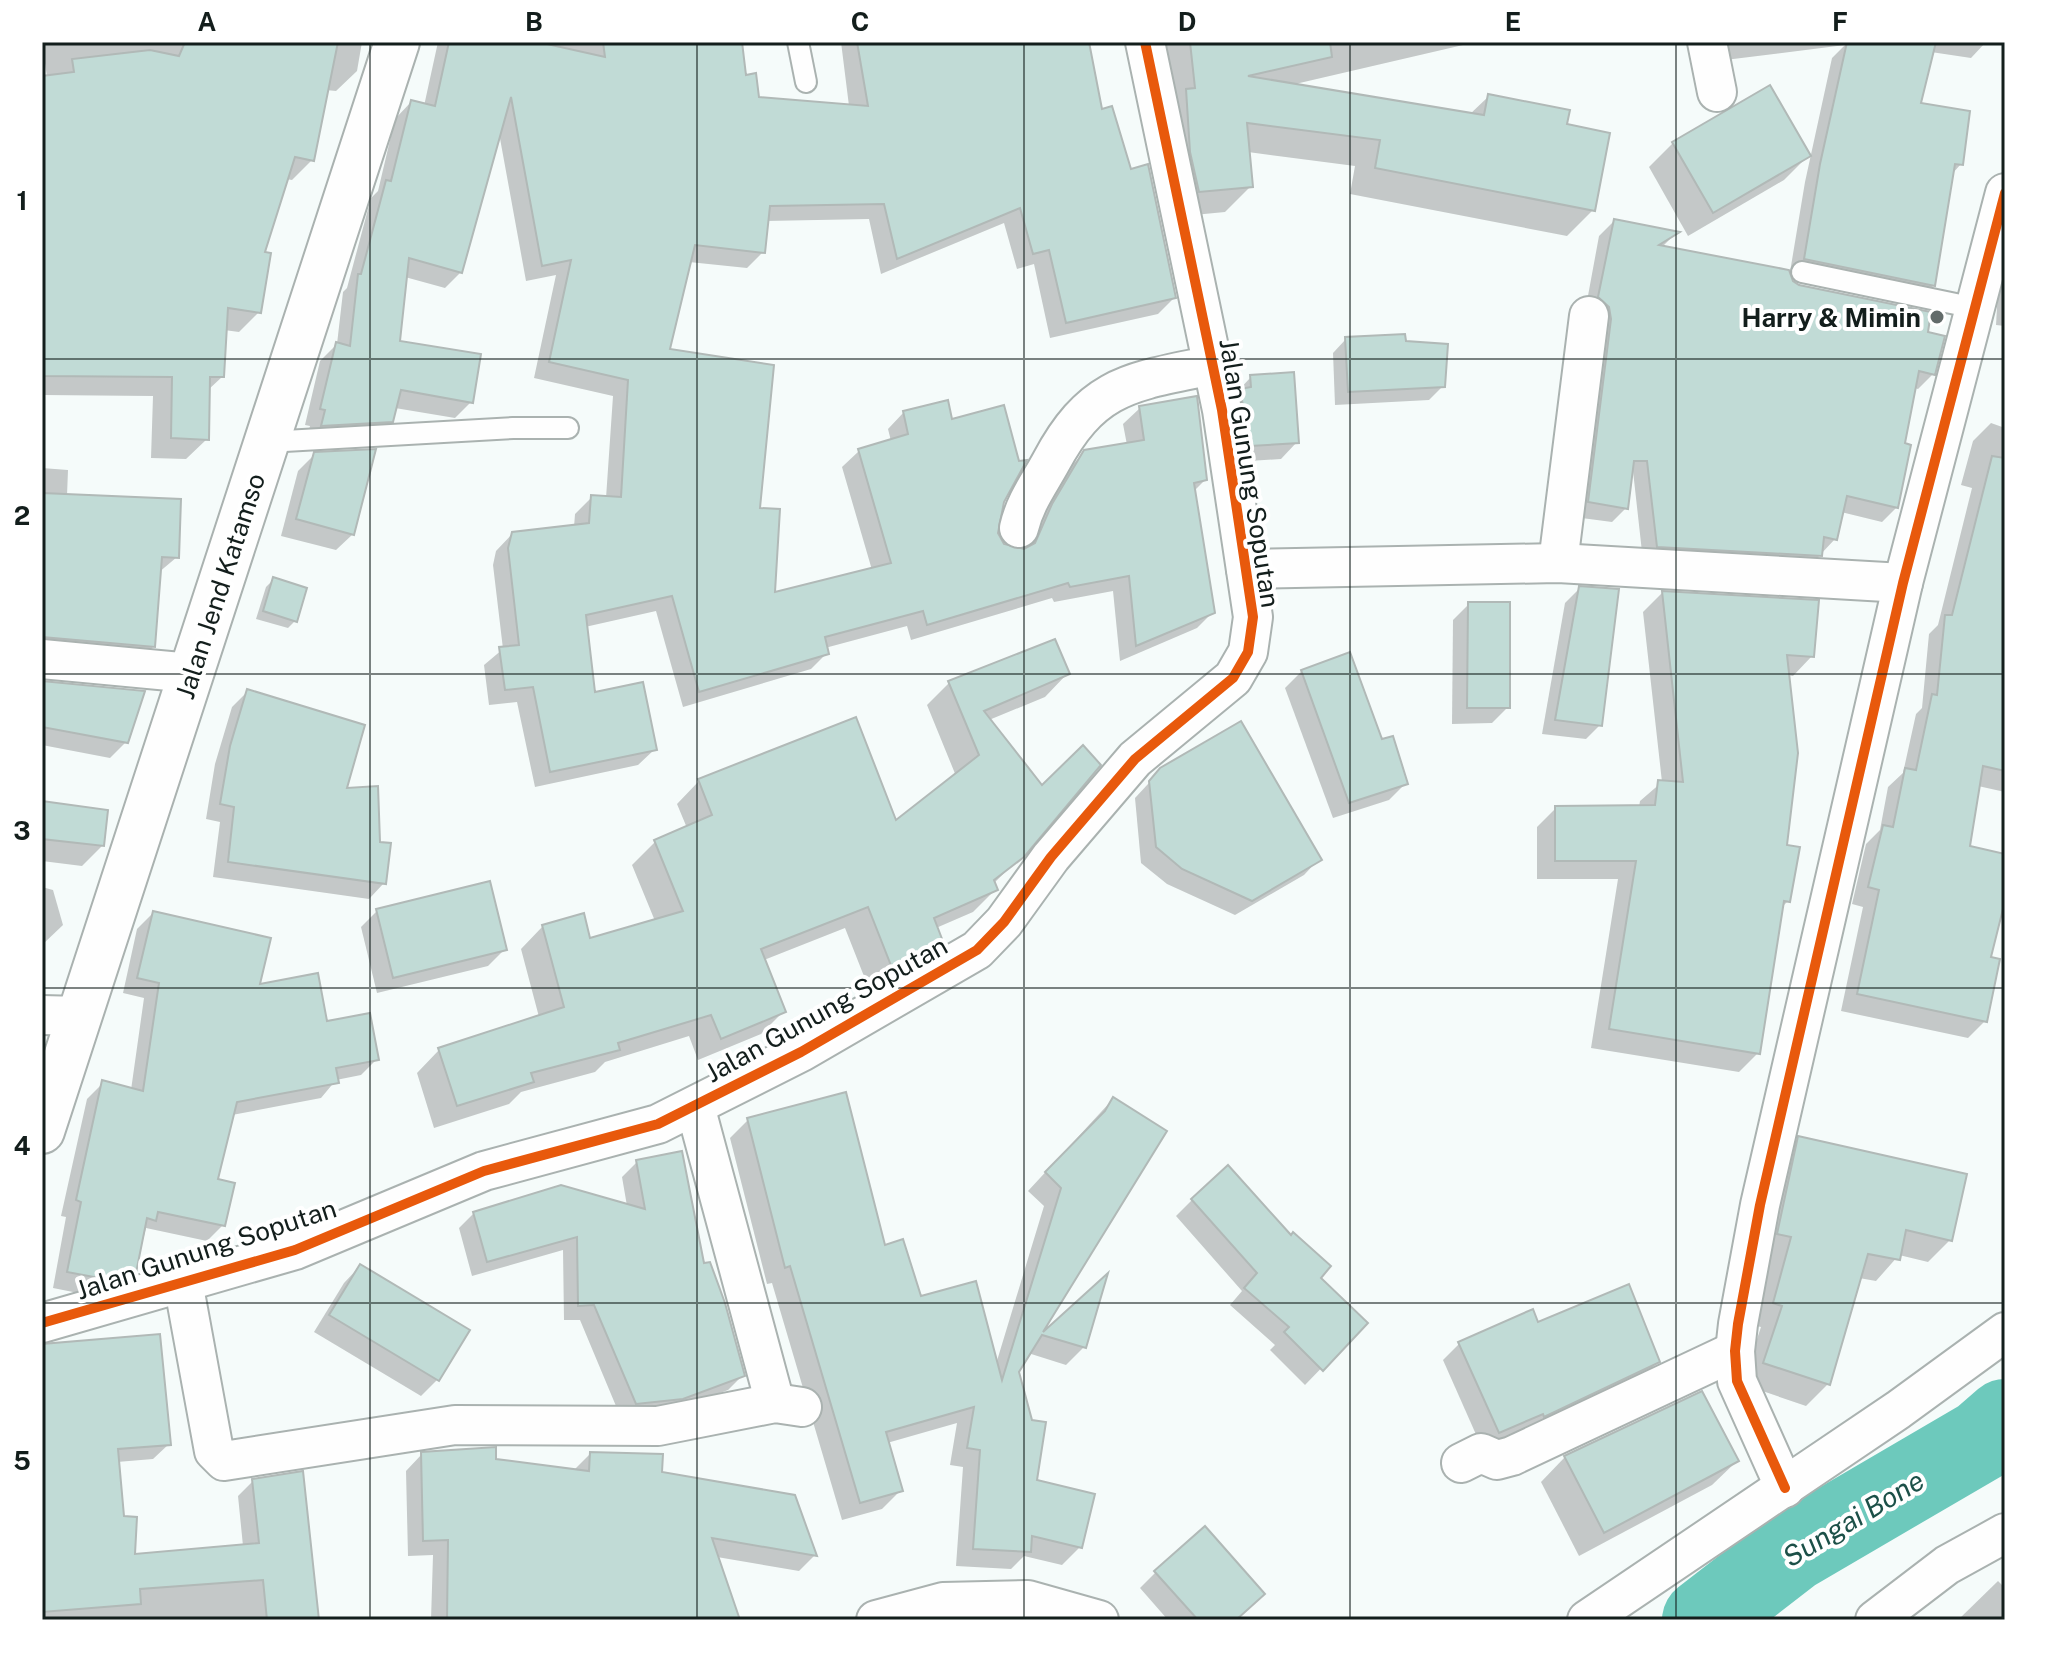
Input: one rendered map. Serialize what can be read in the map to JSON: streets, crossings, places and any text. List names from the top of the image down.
{
  "streets": {
    "street": ["Jalan Gunung Soputan", "Jalan Jend Katamso"]
  },
  "water": ["Sungai Bone"],
  "places": ["Harry & Mimin"],
  "grid": {
    "columns": [
      "A",
      "B",
      "C",
      "D",
      "E",
      "F"
    ],
    "rows": [
      "1",
      "2",
      "3",
      "4",
      "5"
    ]
  }
}
